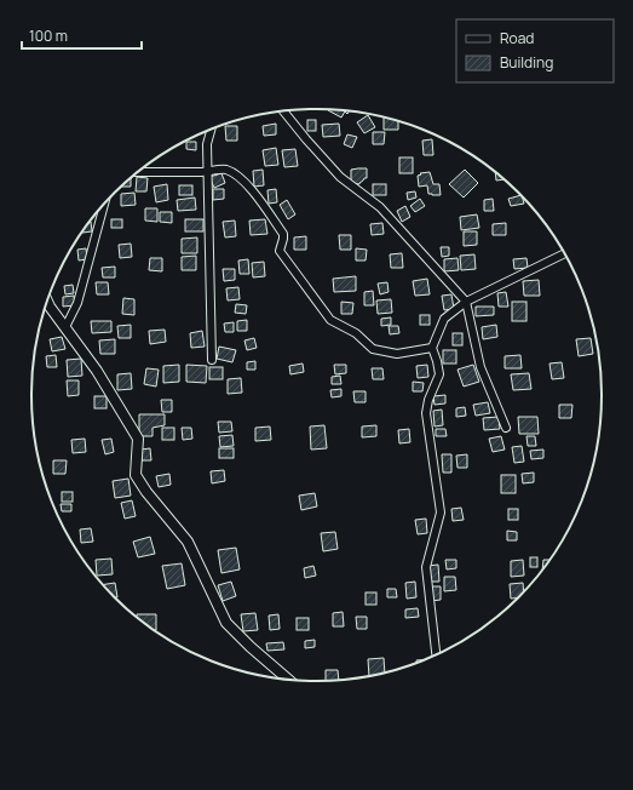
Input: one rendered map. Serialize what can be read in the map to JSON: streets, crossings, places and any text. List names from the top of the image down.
{
  "legend": ["Road", "Building"],
  "scale_bar": "100 m"
}
